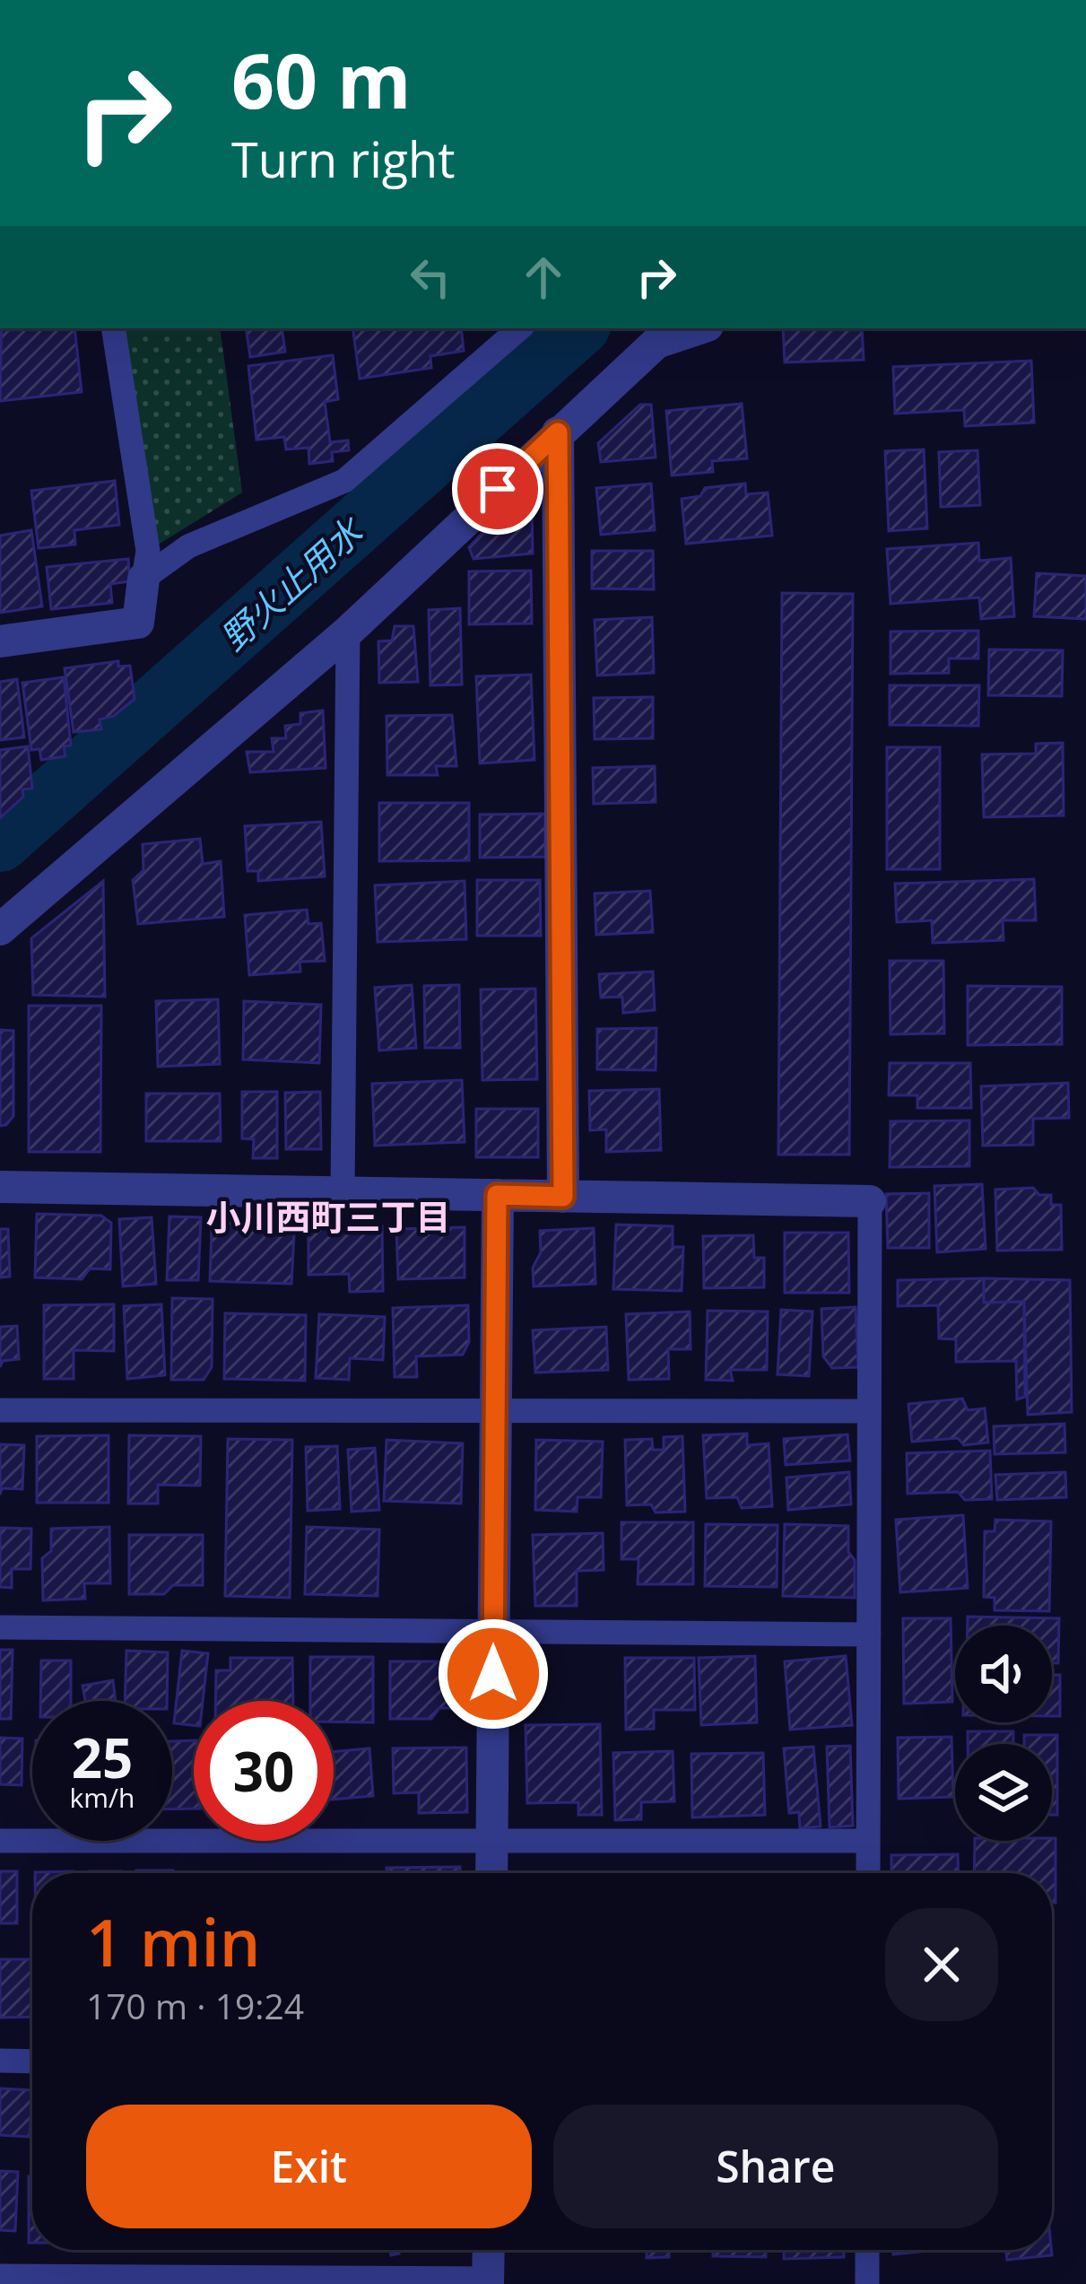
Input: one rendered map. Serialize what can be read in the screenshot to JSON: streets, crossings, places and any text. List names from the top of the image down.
{
  "districts": ["小川西町三丁目"],
  "water": ["野火止用水"],
  "page": {
    "turn": ["60 m", "Turn right"],
    "speed": "25 km/h",
    "limit": "30",
    "heading": ["1 min", "170 m · 19:24"],
    "buttons": ["Exit", "Share"]
  }
}
